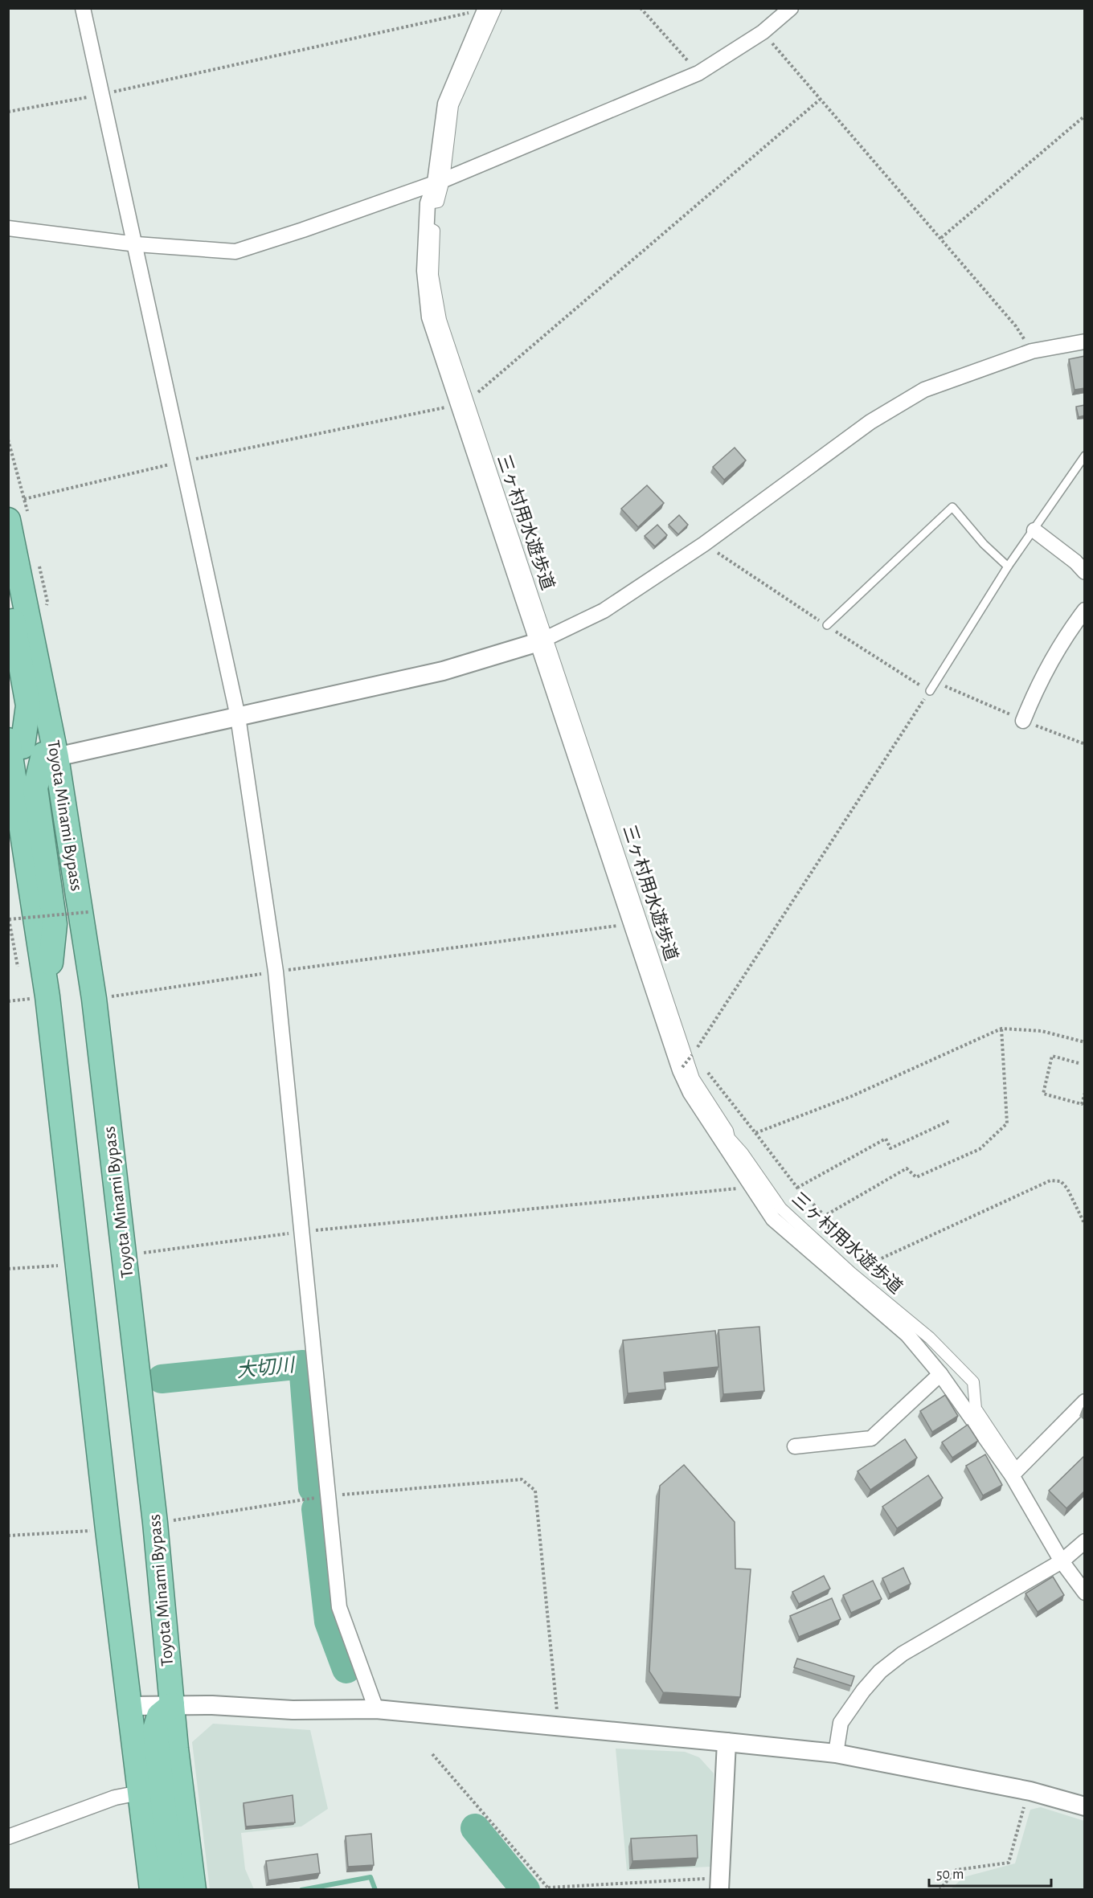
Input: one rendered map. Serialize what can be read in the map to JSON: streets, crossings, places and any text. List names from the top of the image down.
{
  "streets": {
    "highway": ["Toyota Minami Bypass"],
    "street": ["三ヶ村用水遊歩道"]
  },
  "water": ["大切川"],
  "scale_bar": "50 m"
}
